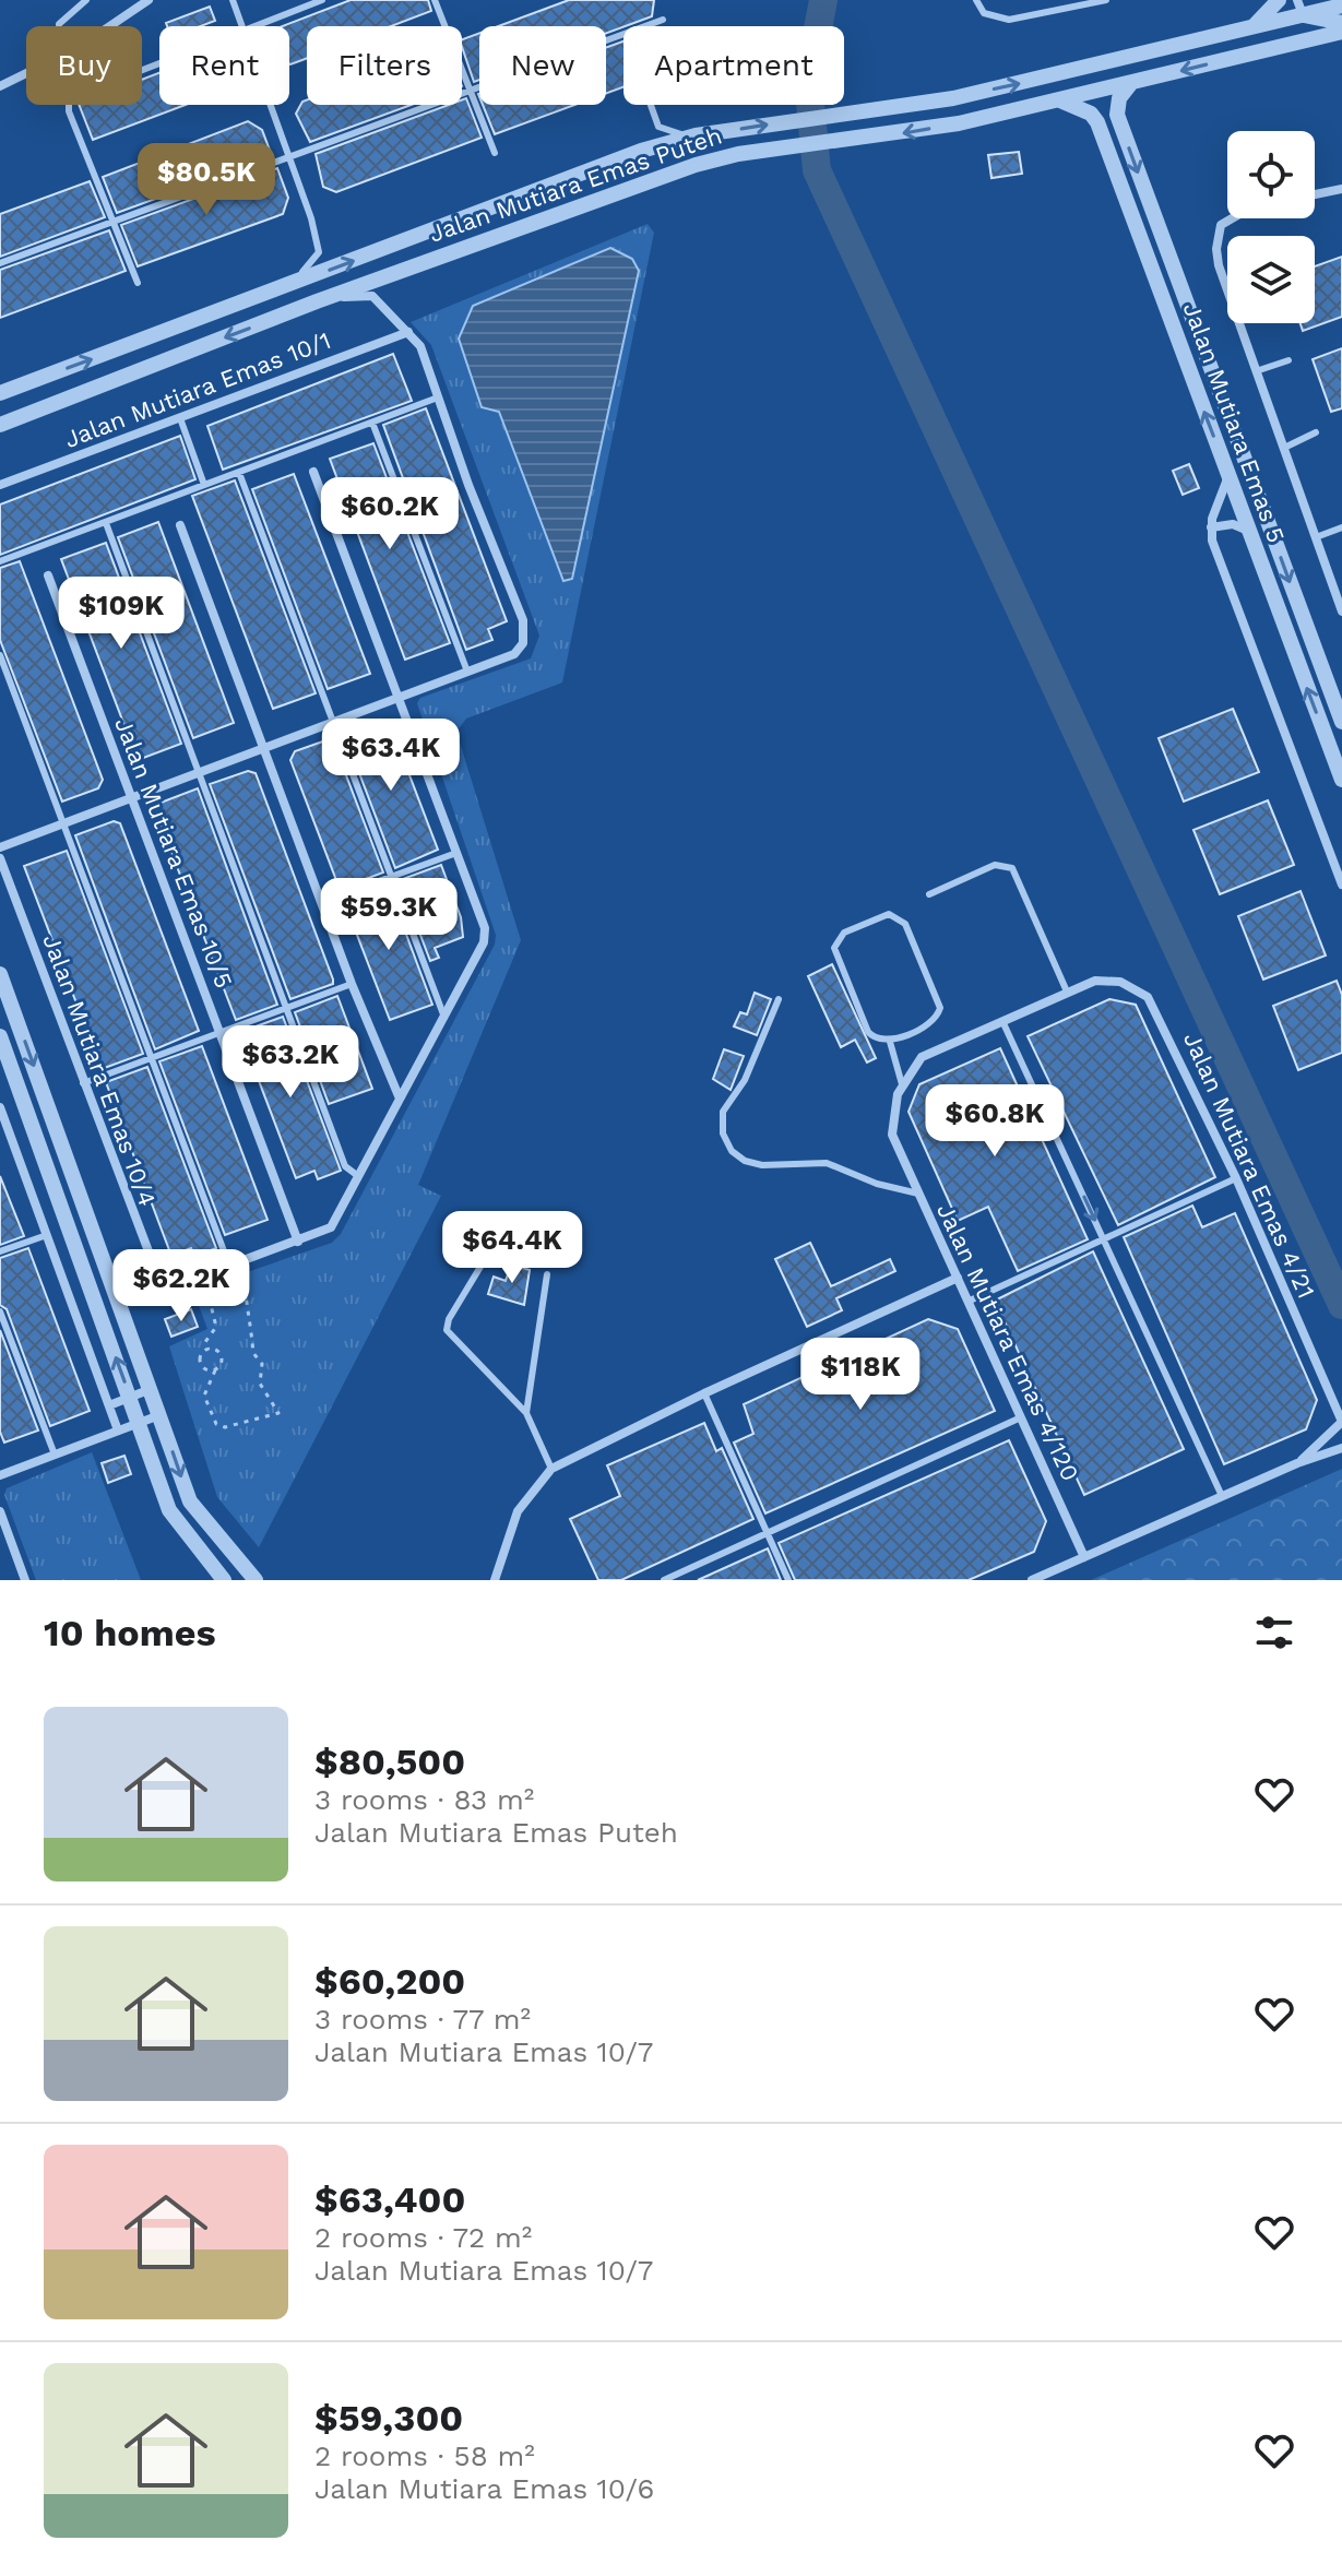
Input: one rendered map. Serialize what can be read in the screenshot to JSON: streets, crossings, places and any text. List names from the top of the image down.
{
  "streets": {
    "street": [
      "Jalan Mutiara Emas Puteh",
      "Jalan Mutiara Emas 10/1",
      "Jalan Mutiara Emas 5",
      "Jalan Mutiara Emas 10/5",
      "Jalan Mutiara Emas 10/4",
      "Jalan Mutiara Emas 4/21",
      "Jalan Mutiara Emas 4/120"
    ]
  },
  "crossings": [
    ["Jalan Mutiara Emas Puteh", "Jalan Mutiara Emas 5"]
  ],
  "page": {
    "chip": [
      "Buy",
      "Rent",
      "Filters",
      "New",
      "Apartment"
    ],
    "price": [
      "$80.5K",
      "$60.2K",
      "$109K",
      "$63.4K",
      "$59.3K",
      "$63.2K",
      "$60.8K",
      "$64.4K",
      "$62.2K",
      "$118K"
    ],
    "heading": "10 homes",
    "list": [
      {
        "name": "$80,500",
        "note": "3 rooms · 83 m² · Jalan Mutiara Emas Puteh"
      },
      {
        "name": "$60,200",
        "note": "3 rooms · 77 m² · Jalan Mutiara Emas 10/7"
      },
      {
        "name": "$63,400",
        "note": "2 rooms · 72 m² · Jalan Mutiara Emas 10/7"
      },
      {
        "name": "$59,300",
        "note": "2 rooms · 58 m² · Jalan Mutiara Emas 10/6"
      }
    ]
  }
}
